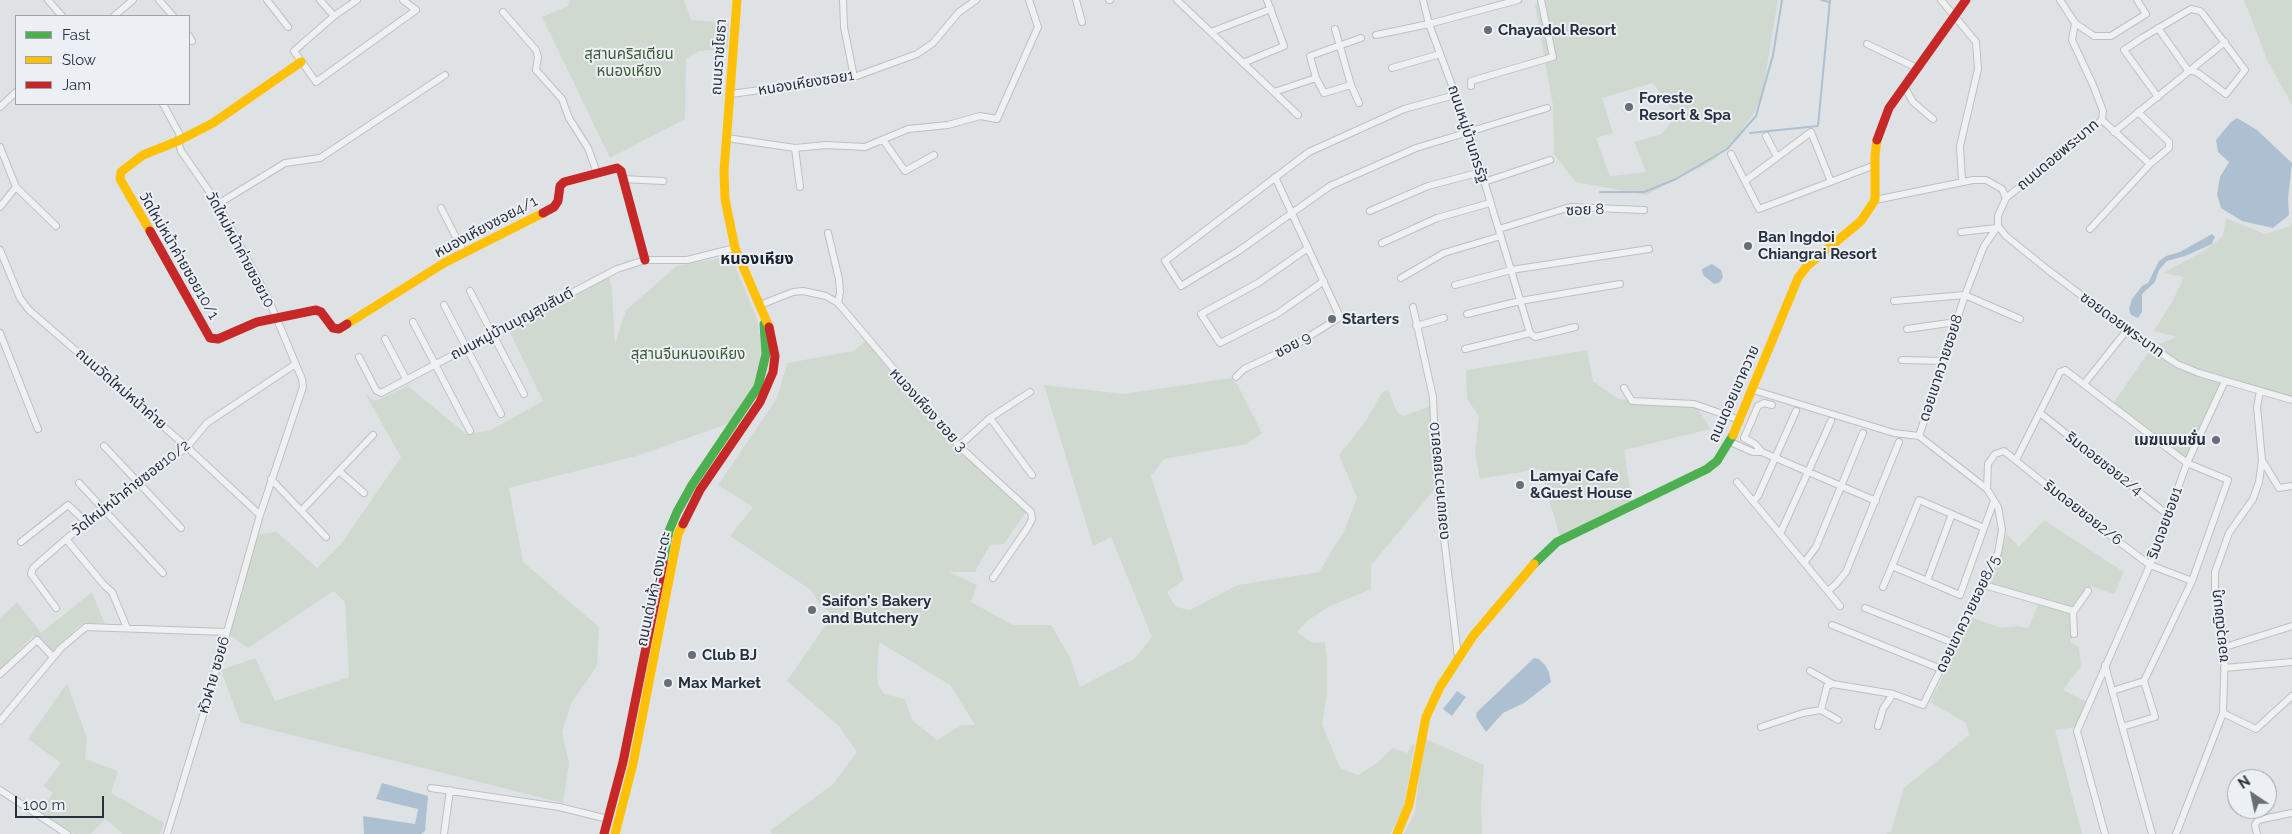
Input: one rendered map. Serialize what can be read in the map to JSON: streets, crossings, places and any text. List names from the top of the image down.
{
  "streets": {
    "street": [
      "ถนนราชโยธา",
      "หนองเหียงซอย1",
      "ถนนหมู่บ้านกรรัฐ",
      "ถนนดอยพระบาท",
      "ซอย 8",
      "หนองเหียงซอย4/1",
      "วัดใหม่หน้าค่ายซอย10",
      "วัดใหม่หน้าค่ายซอย10/1",
      "ถนนหมู่บ้านบุญสุขสันต์",
      "ซอยดอยพระบาท",
      "ซอย 9",
      "ดอยเขาควายซอย8",
      "ถนนวัดใหม่หน้าค่าย",
      "ถนนดอยเขาควาย",
      "หนองเหียง ซอย 3",
      "ริมดอยซอย2/4",
      "ดอยเขาควายซอย10",
      "วัดใหม่หน้าค่ายซอย10/2",
      "ริมดอยซอย2/6",
      "ริมดอยซอย1",
      "ถนนเด่นห้า-ดงมะดะ",
      "ดอยเขาควายซอย8/5",
      "ซอยวุฒิชมภู",
      "หัวฝาย ซอย6"
    ]
  },
  "crossings": [
    ["ถนนราชโยธา", "หนองเหียงซอย1"],
    ["ถนนราชโยธา", "ถนนเด่นห้า-ดงมะดะ"],
    ["ถนนหมู่บ้านกรรัฐ", "ซอย 8"],
    ["หนองเหียงซอย4/1", "วัดใหม่หน้าค่ายซอย10"],
    ["หนองเหียงซอย4/1", "วัดใหม่หน้าค่ายซอย10/1"],
    ["วัดใหม่หน้าค่ายซอย10", "วัดใหม่หน้าค่ายซอย10/1"],
    ["วัดใหม่หน้าค่ายซอย10", "วัดใหม่หน้าค่ายซอย10/2"],
    ["วัดใหม่หน้าค่ายซอย10", "หัวฝาย ซอย6"],
    ["ถนนหมู่บ้านบุญสุขสันต์", "ถนนเด่นห้า-ดงมะดะ"],
    ["ซอยดอยพระบาท", "ดอยเขาควายซอย8"],
    ["ซอยดอยพระบาท", "ริมดอยซอย1"],
    ["ซอยดอยพระบาท", "ซอยวุฒิชมภู"],
    ["ดอยเขาควายซอย8", "ถนนดอยเขาควาย"],
    ["ดอยเขาควายซอย8", "ดอยเขาควายซอย8/5"],
    ["ถนนวัดใหม่หน้าค่าย", "วัดใหม่หน้าค่ายซอย10/2"],
    ["ถนนวัดใหม่หน้าค่าย", "หัวฝาย ซอย6"],
    ["ถนนดอยเขาควาย", "ดอยเขาควายซอย10"],
    ["หนองเหียง ซอย 3", "ถนนเด่นห้า-ดงมะดะ"],
    ["ริมดอยซอย2/4", "ริมดอยซอย1"],
    ["วัดใหม่หน้าค่ายซอย10/2", "หัวฝาย ซอย6"],
    ["ริมดอยซอย2/6", "ริมดอยซอย1"]
  ],
  "districts": ["หนองเหียง"],
  "parks": ["สุสานคริสเตียน หนองเหียง", "สุสานจีนหนองเหียง"],
  "places": [
    "Chayadol Resort",
    "Foreste Resort & Spa",
    "Ban Ingdoi Chiangrai Resort",
    "Starters",
    "เมฆแมนชั่น",
    "Lamyai Cafe &Guest House",
    "Saifon's Bakery and Butchery",
    "Club BJ",
    "Max Market"
  ],
  "legend": ["Fast", "Slow", "Jam"],
  "scale_bar": "100 m",
  "north": "top left"
}
